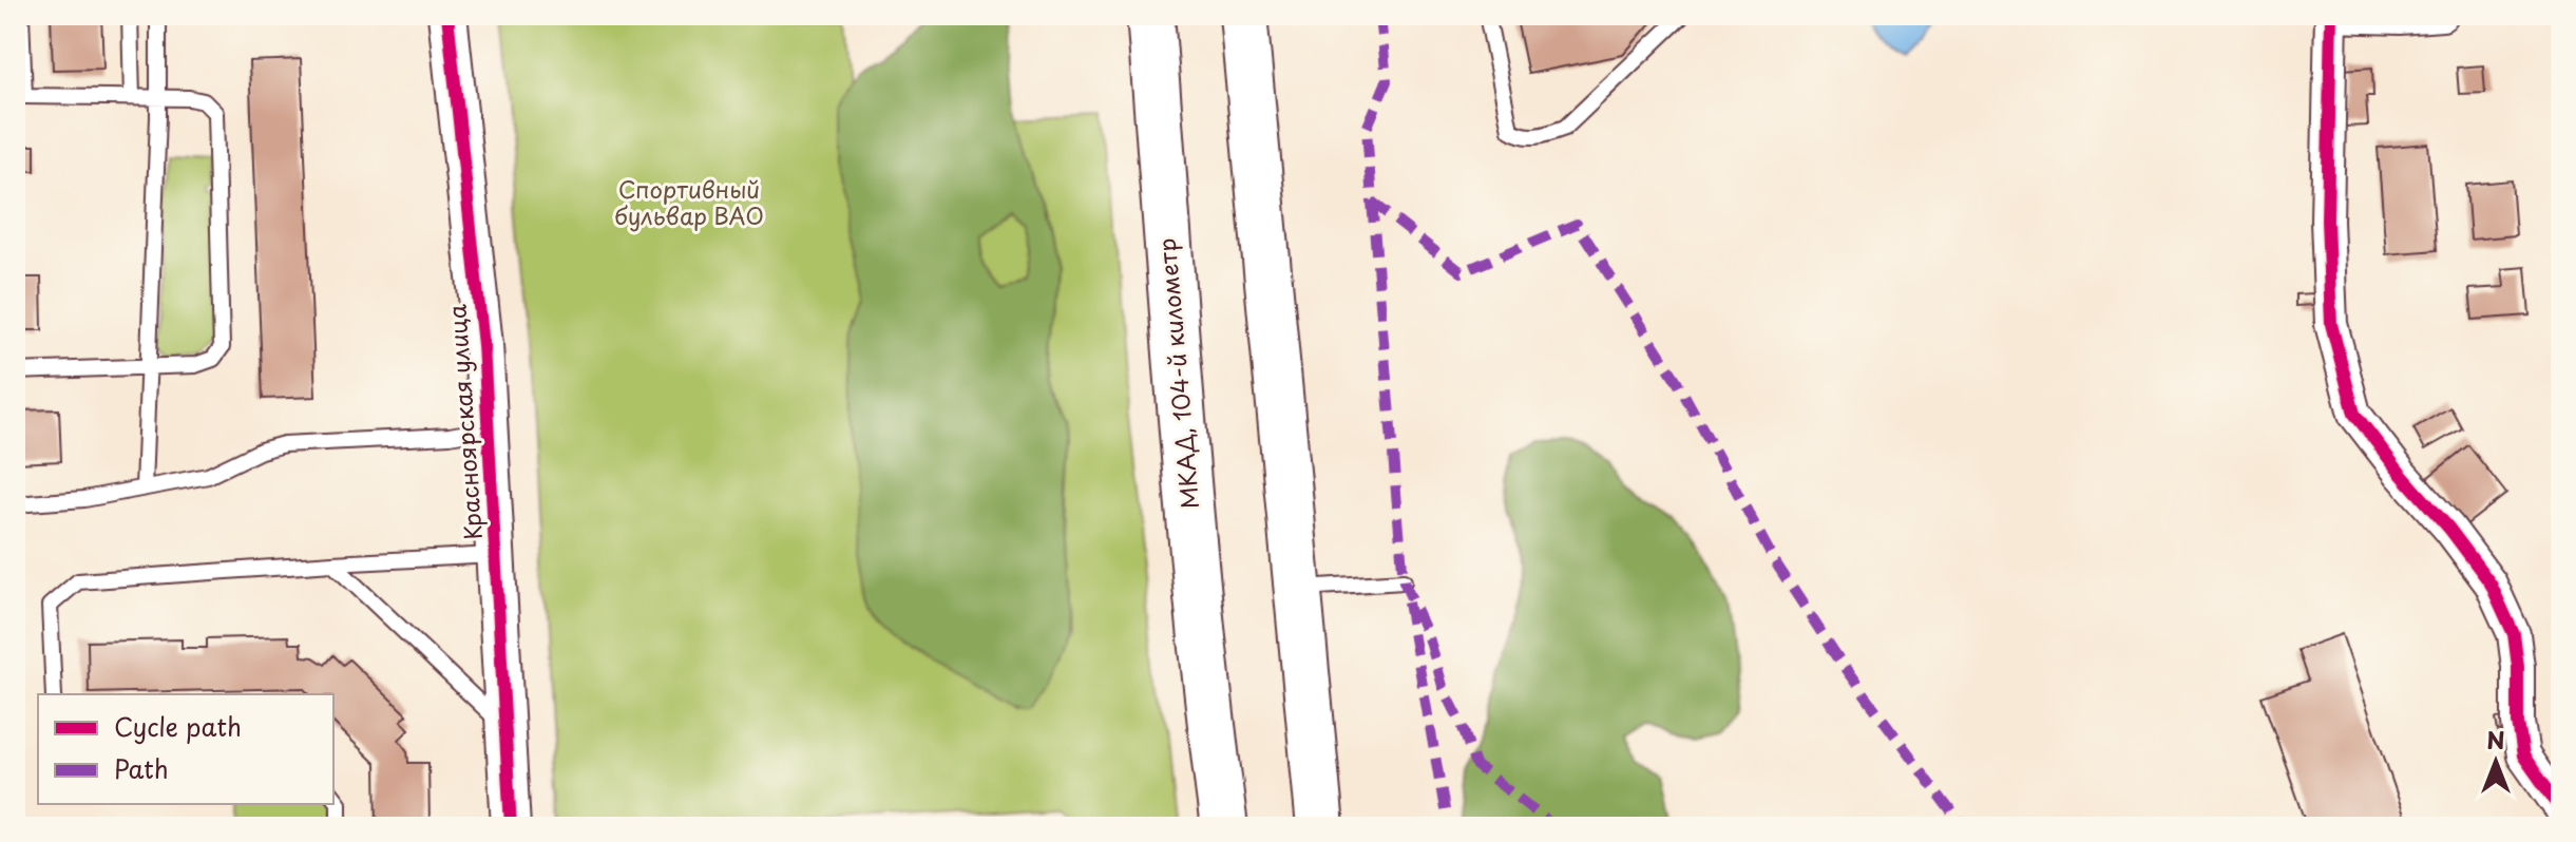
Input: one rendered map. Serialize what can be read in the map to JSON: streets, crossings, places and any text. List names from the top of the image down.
{
  "streets": {
    "highway": ["МКАД, 104-й километр"],
    "street": ["Красноярская улица"]
  },
  "parks": ["Спортивный бульвар ВАО"],
  "legend": ["Cycle path", "Path"],
  "north": "top"
}
